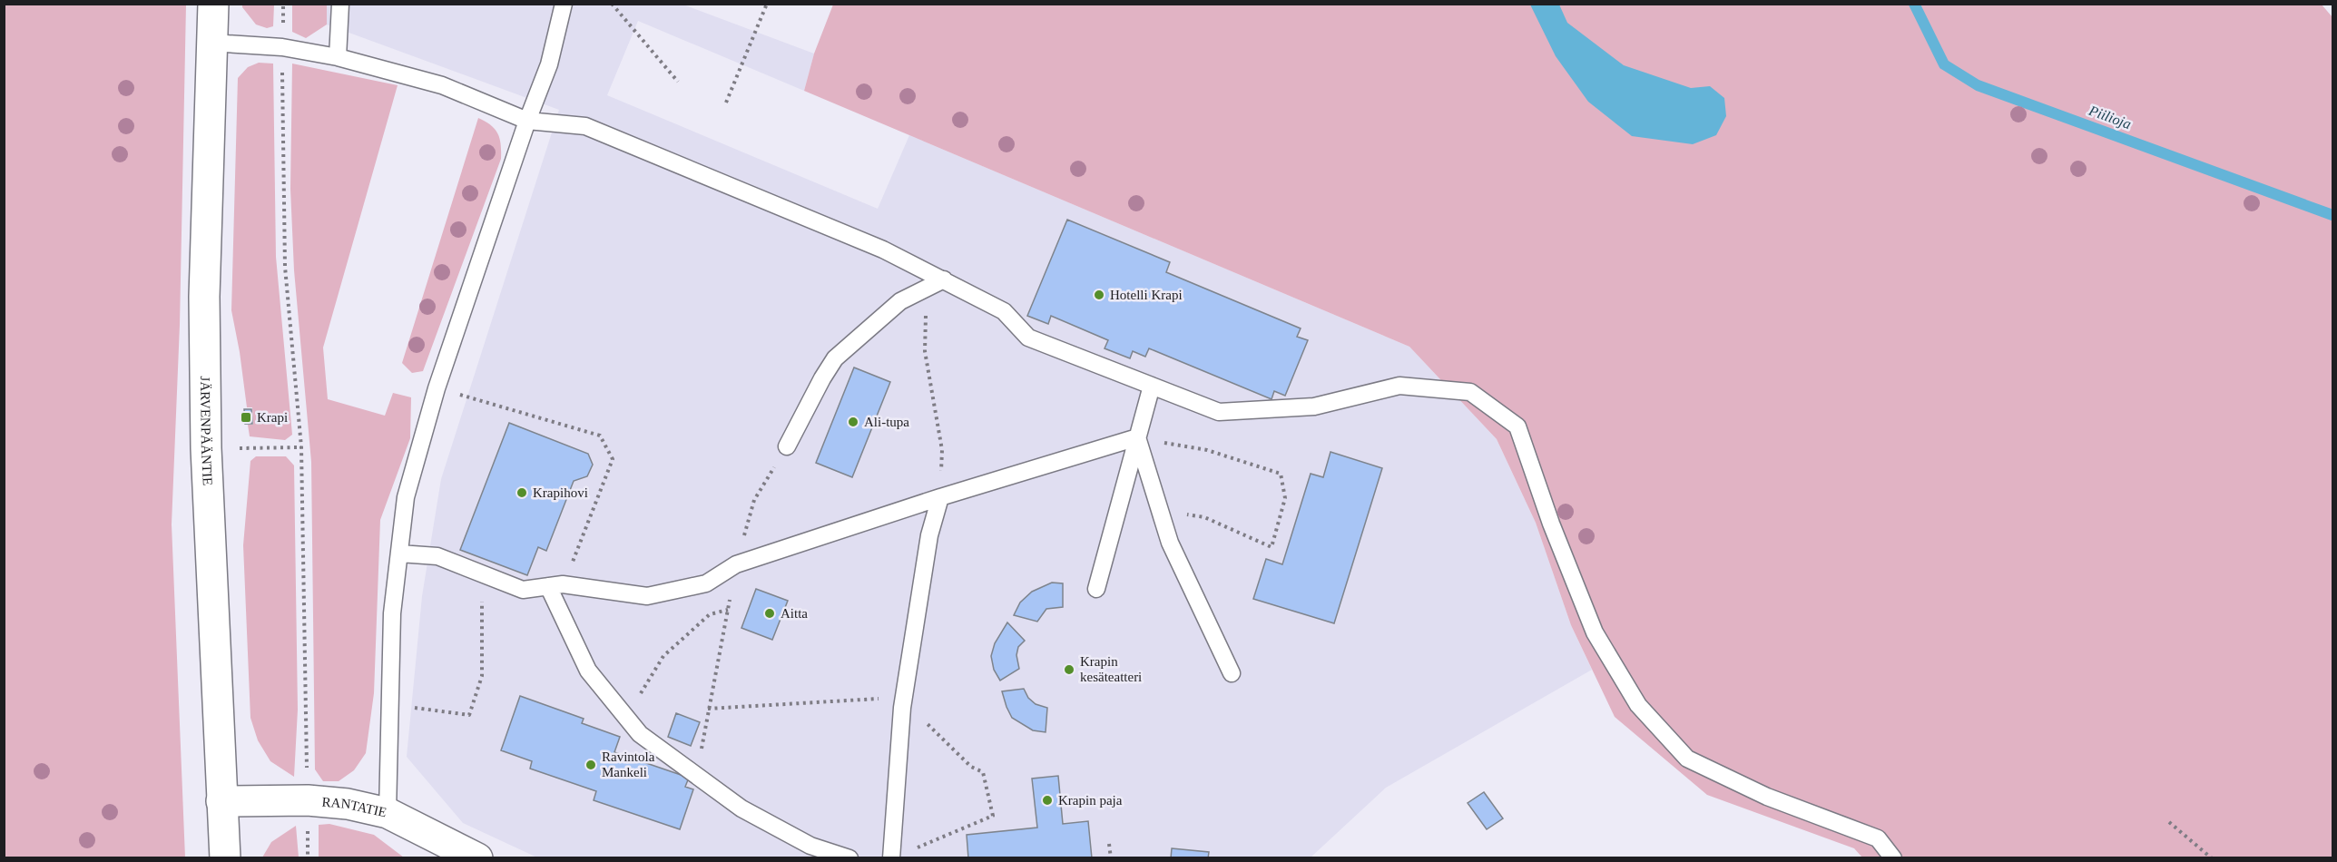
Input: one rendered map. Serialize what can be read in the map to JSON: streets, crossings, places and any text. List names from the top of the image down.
{
  "streets": {
    "main road": ["JÄRVENPÄÄNTIE", "RANTATIE"]
  },
  "crossings": [
    ["JÄRVENPÄÄNTIE", "RANTATIE"]
  ],
  "water": ["Piilioja"],
  "places": {
    "other": [
      "Hotelli Krapi",
      "Ali-tupa",
      "Krapihovi",
      "Aitta",
      "Krapin kesäteatteri",
      "Ravintola Mankeli",
      "Krapin paja"
    ],
    "transit": ["Krapi"]
  }
}
